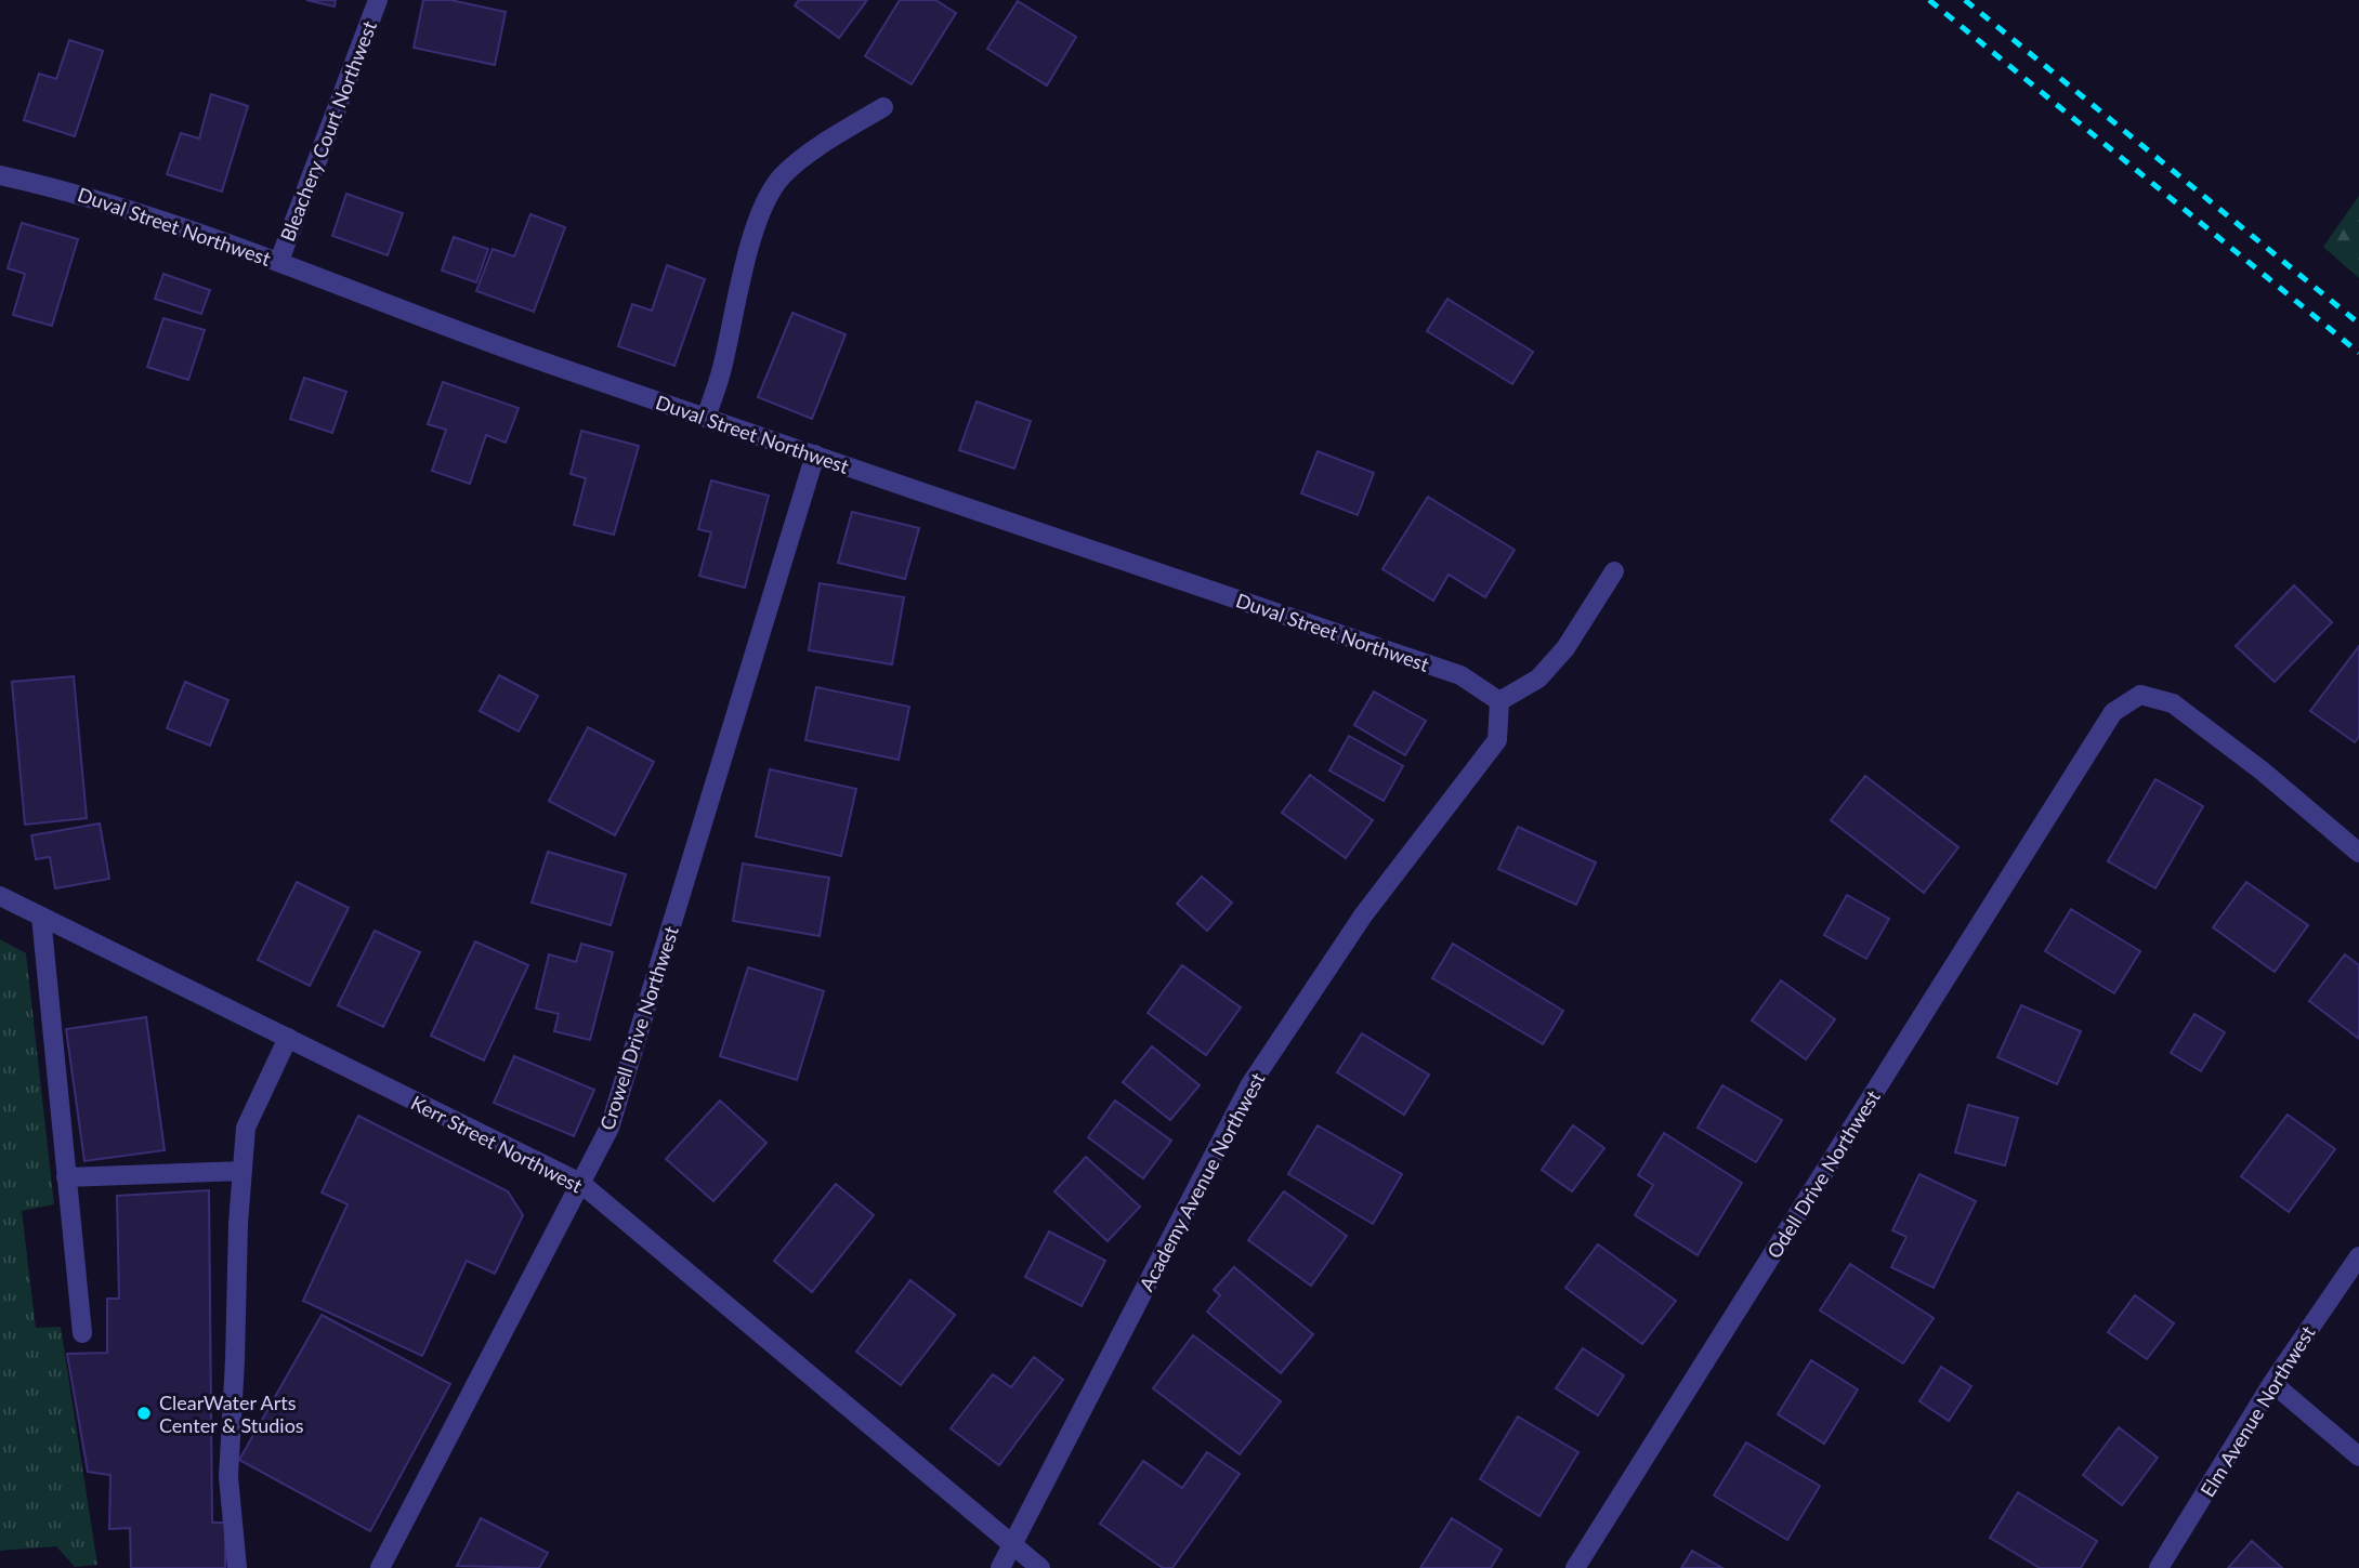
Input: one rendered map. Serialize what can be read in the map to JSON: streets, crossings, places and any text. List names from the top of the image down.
{
  "streets": {
    "street": [
      "Bleachery Court Northwest",
      "Duval Street Northwest",
      "Crowell Drive Northwest",
      "Kerr Street Northwest",
      "Odell Drive Northwest",
      "Academy Avenue Northwest",
      "Elm Avenue Northwest"
    ]
  },
  "crossings": [
    ["Bleachery Court Northwest", "Duval Street Northwest"],
    ["Duval Street Northwest", "Crowell Drive Northwest"],
    ["Duval Street Northwest", "Academy Avenue Northwest"],
    ["Crowell Drive Northwest", "Kerr Street Northwest"],
    ["Kerr Street Northwest", "Academy Avenue Northwest"]
  ],
  "places": ["ClearWater Arts Center & Studios"]
}
